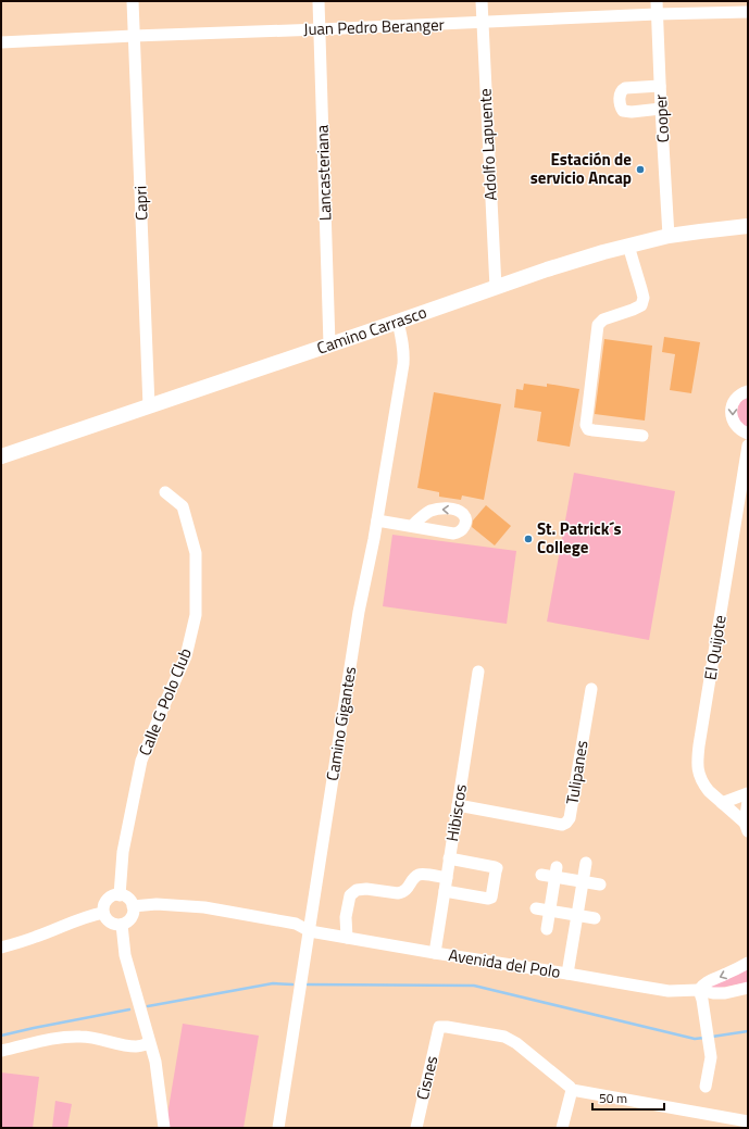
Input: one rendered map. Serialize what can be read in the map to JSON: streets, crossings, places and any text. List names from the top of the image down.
{
  "streets": {
    "main road": ["Camino Carrasco"],
    "street": [
      "Juan Pedro Beranger",
      "Cooper",
      "Adolfo Lapuente",
      "Lancasteriana",
      "Capri",
      "El Quijote",
      "Calle G Polo Club",
      "Camino Gigantes",
      "Tulipanes",
      "Hibiscos",
      "Avenida del Polo",
      "Cisnes"
    ]
  },
  "crossings": [
    ["Juan Pedro Beranger", "Cooper"],
    ["Juan Pedro Beranger", "Adolfo Lapuente"],
    ["Juan Pedro Beranger", "Lancasteriana"],
    ["Juan Pedro Beranger", "Capri"],
    ["Cooper", "Camino Carrasco"],
    ["Adolfo Lapuente", "Camino Carrasco"],
    ["Lancasteriana", "Camino Carrasco"],
    ["Capri", "Camino Carrasco"],
    ["Camino Carrasco", "Camino Gigantes"],
    ["Calle G Polo Club", "Avenida del Polo"],
    ["Camino Gigantes", "Avenida del Polo"],
    ["Tulipanes", "Hibiscos"],
    ["Hibiscos", "Avenida del Polo"]
  ],
  "places": ["Estación de servicio Ancap", "St. Patrick´s College"],
  "scale_bar": "50 m"
}
